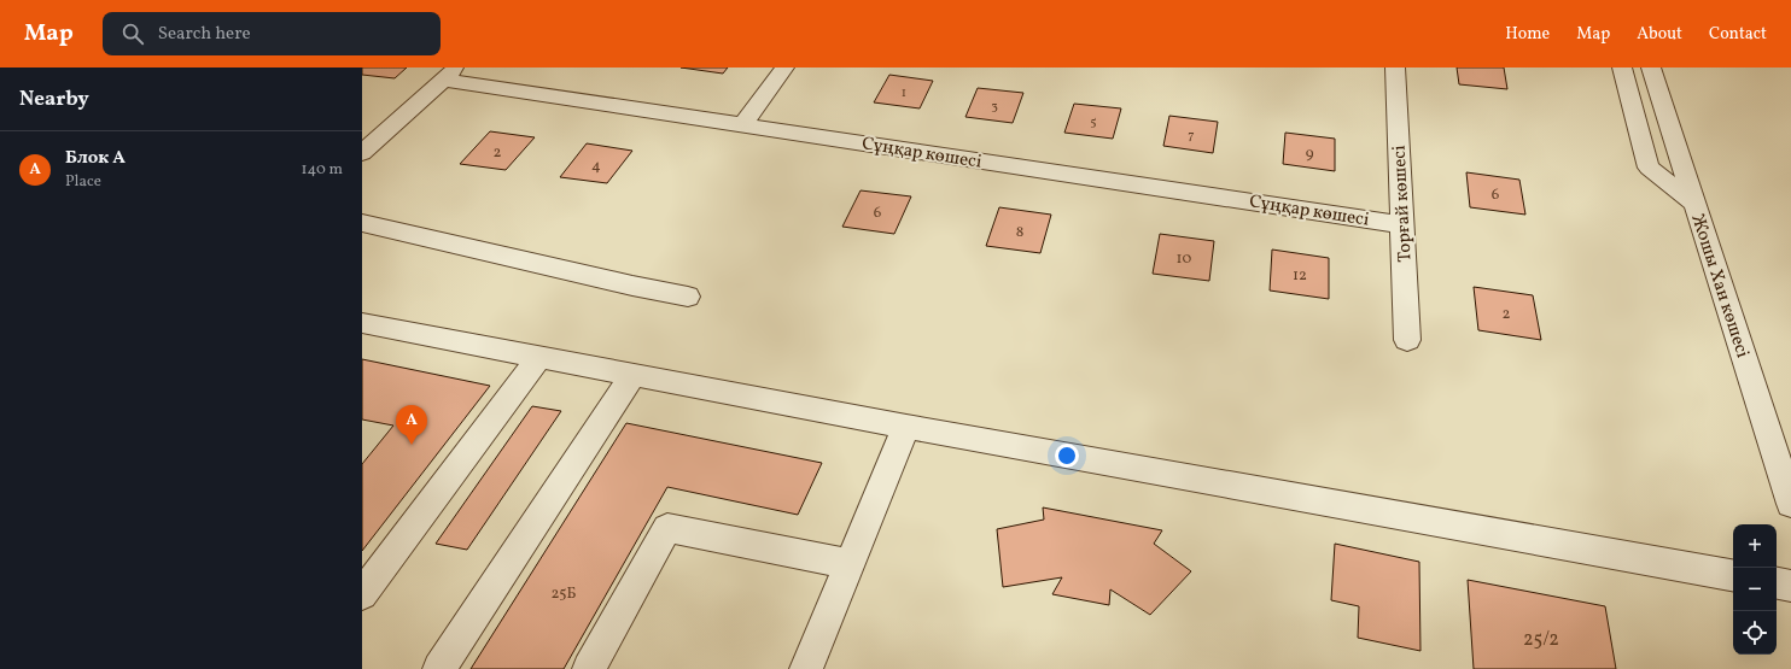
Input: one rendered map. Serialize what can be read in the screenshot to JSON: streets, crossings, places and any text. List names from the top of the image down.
{
  "streets": {
    "street": ["Сұңқар көшесі", "Торғай көшесі", "Жошы Хан көшесі"]
  },
  "crossings": [
    ["Сұңқар көшесі", "Торғай көшесі"]
  ],
  "house_numbers": [
    "1",
    "3",
    "5",
    "7",
    "2",
    "9",
    "4",
    "6",
    "6",
    "8",
    "10",
    "12",
    "2",
    "25Б",
    "25/2"
  ],
  "page": {
    "header": "Map",
    "search": "Search here",
    "nav": [
      "Home",
      "Map",
      "About",
      "Contact"
    ],
    "heading": "Nearby",
    "list": [
      {
        "mark": "A",
        "name": "Блок А",
        "note": "Place",
        "value": "140 m"
      }
    ],
    "pins": "A",
    "map_buttons": ["+", "−"]
  }
}
